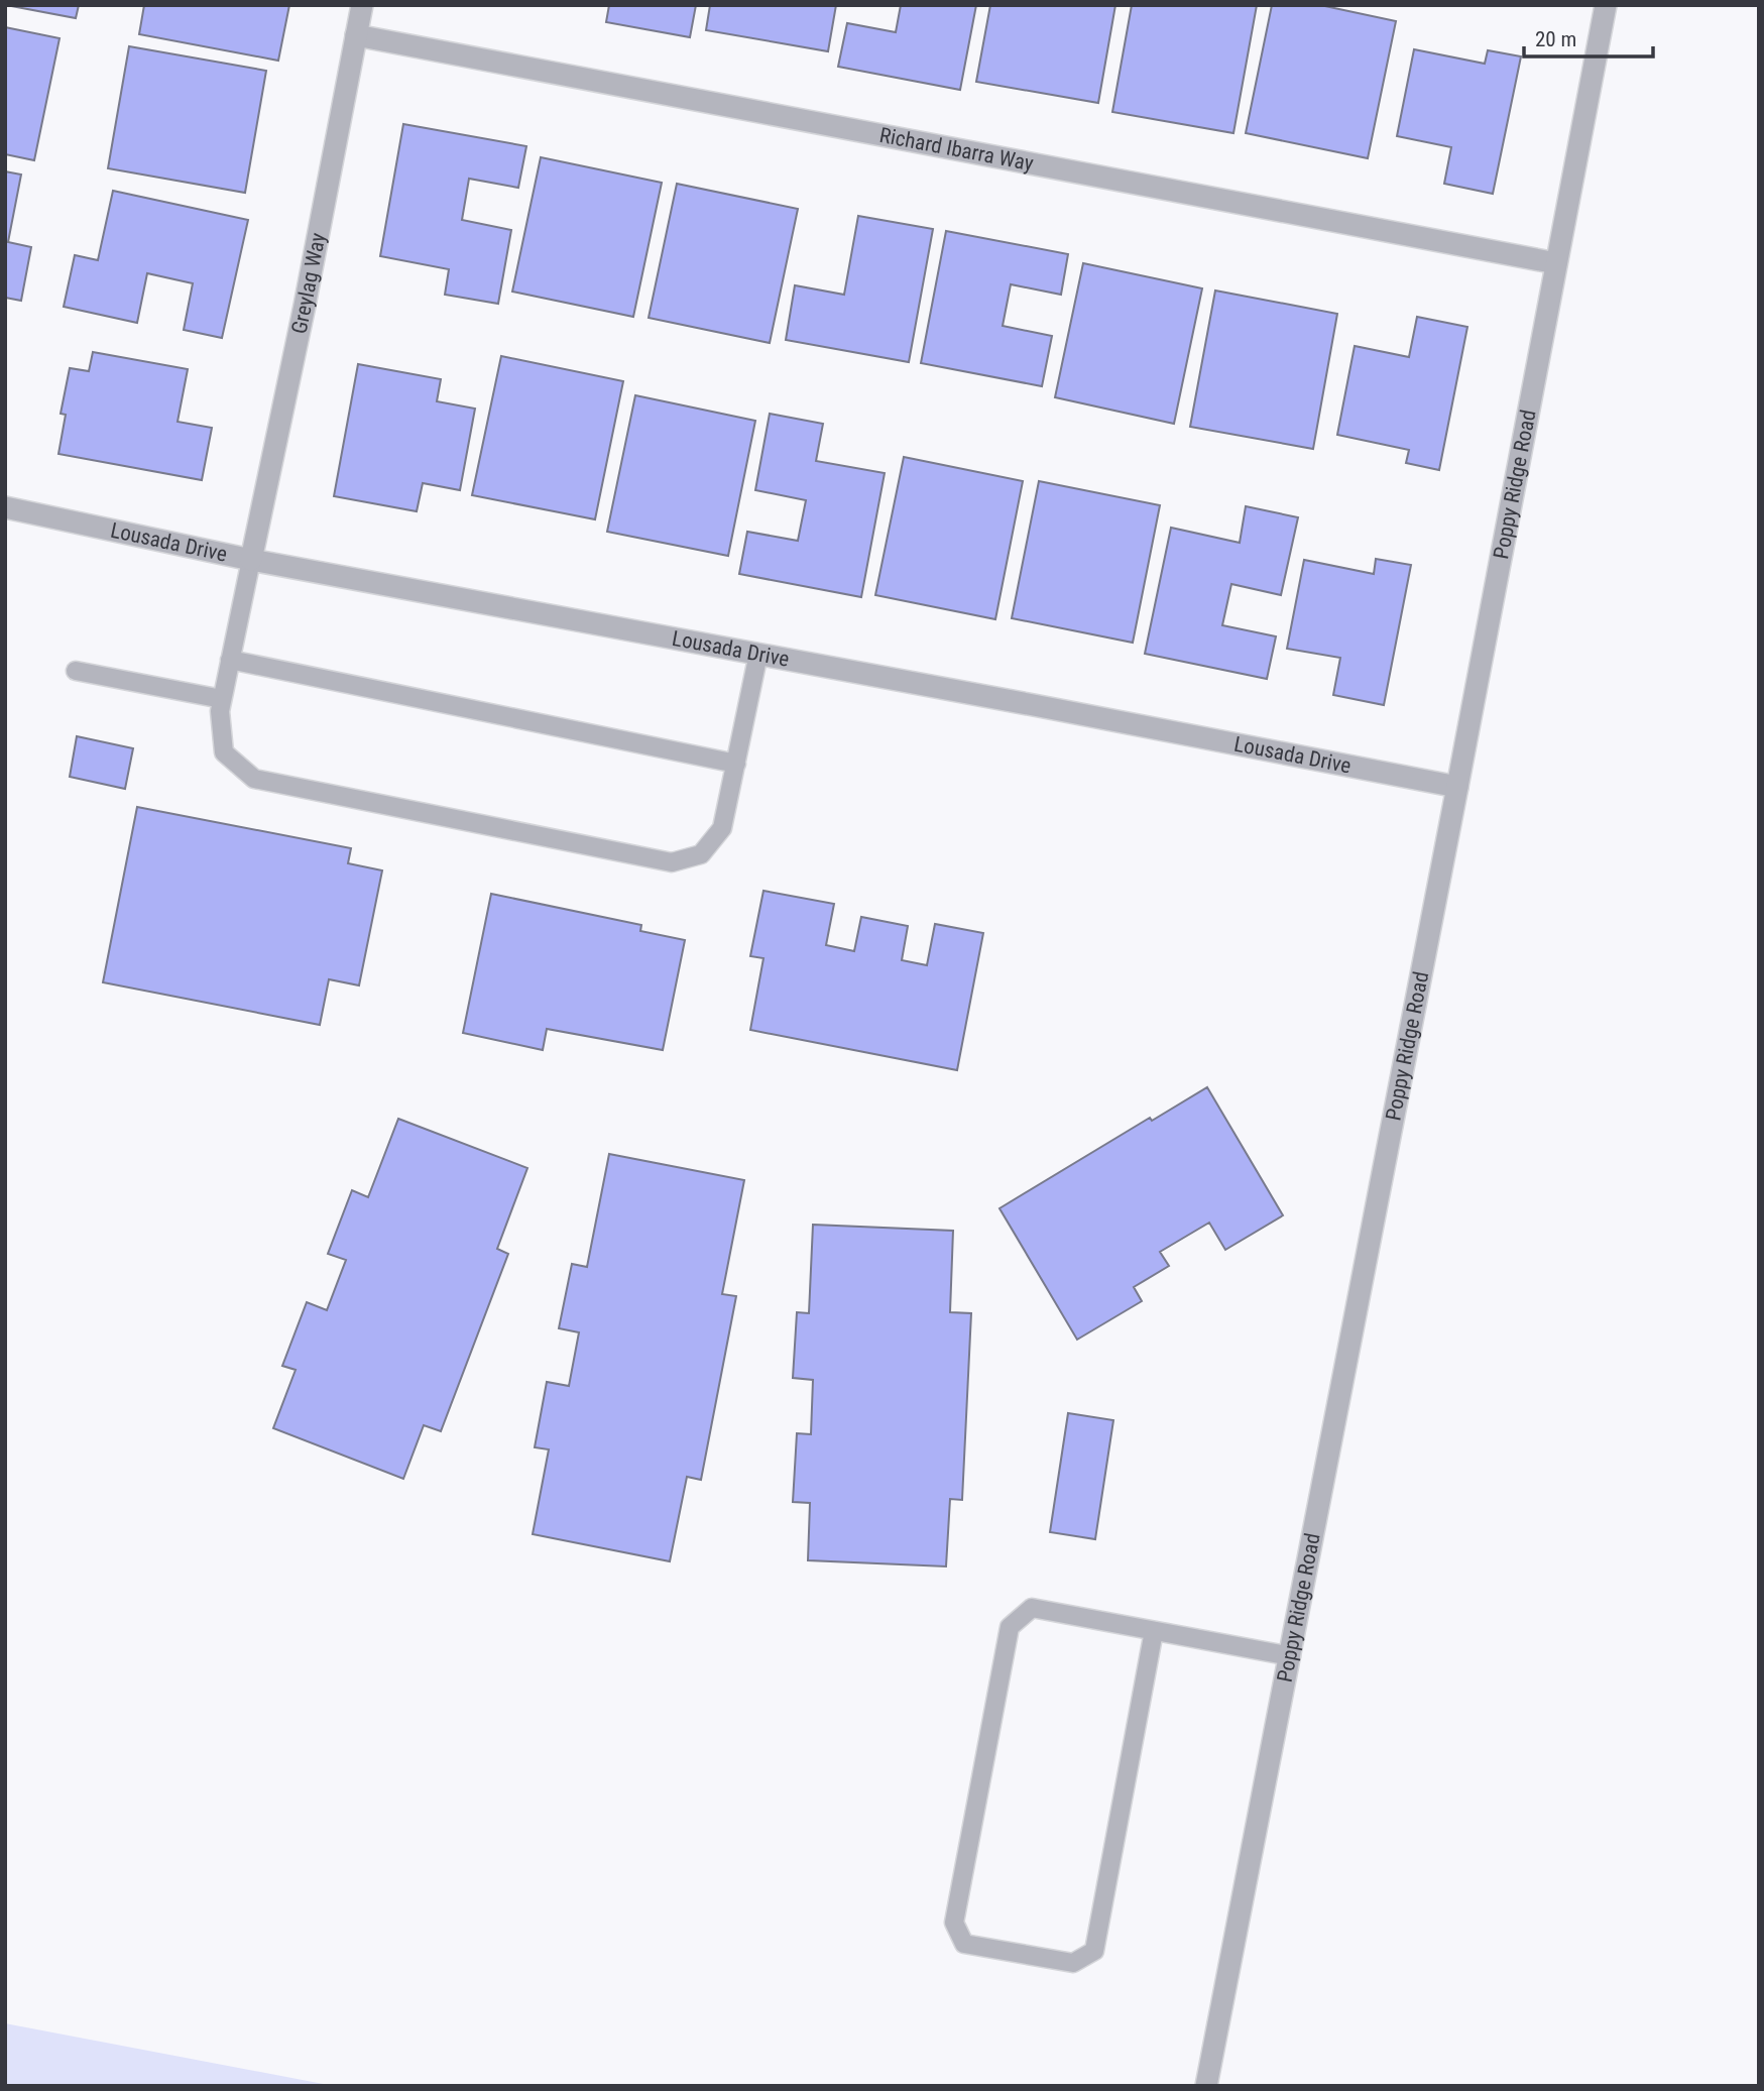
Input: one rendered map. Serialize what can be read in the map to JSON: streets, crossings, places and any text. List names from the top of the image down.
{
  "streets": {
    "street": [
      "Richard Ibarra Way",
      "Greylag Way",
      "Poppy Ridge Road",
      "Lousada Drive"
    ]
  },
  "crossings": [
    ["Richard Ibarra Way", "Greylag Way"],
    ["Richard Ibarra Way", "Poppy Ridge Road"],
    ["Greylag Way", "Lousada Drive"],
    ["Poppy Ridge Road", "Lousada Drive"]
  ],
  "scale_bar": "20 m"
}
